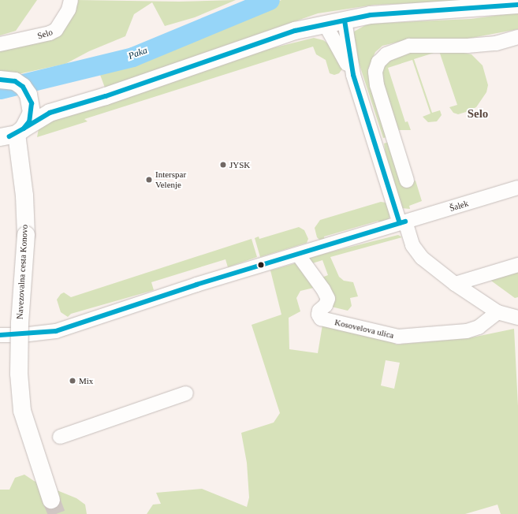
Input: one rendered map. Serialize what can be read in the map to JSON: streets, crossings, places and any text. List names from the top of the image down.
{
  "streets": {
    "main road": ["Navezovalna cesta Konovo"],
    "street": ["Selo", "Šalek", "Kosovelova ulica"]
  },
  "crossings": [
    ["Šalek", "Kosovelova ulica"]
  ],
  "districts": ["Selo"],
  "water": ["Paka"],
  "places": ["JYSK", "Interspar Velenje", "Mix"]
}
